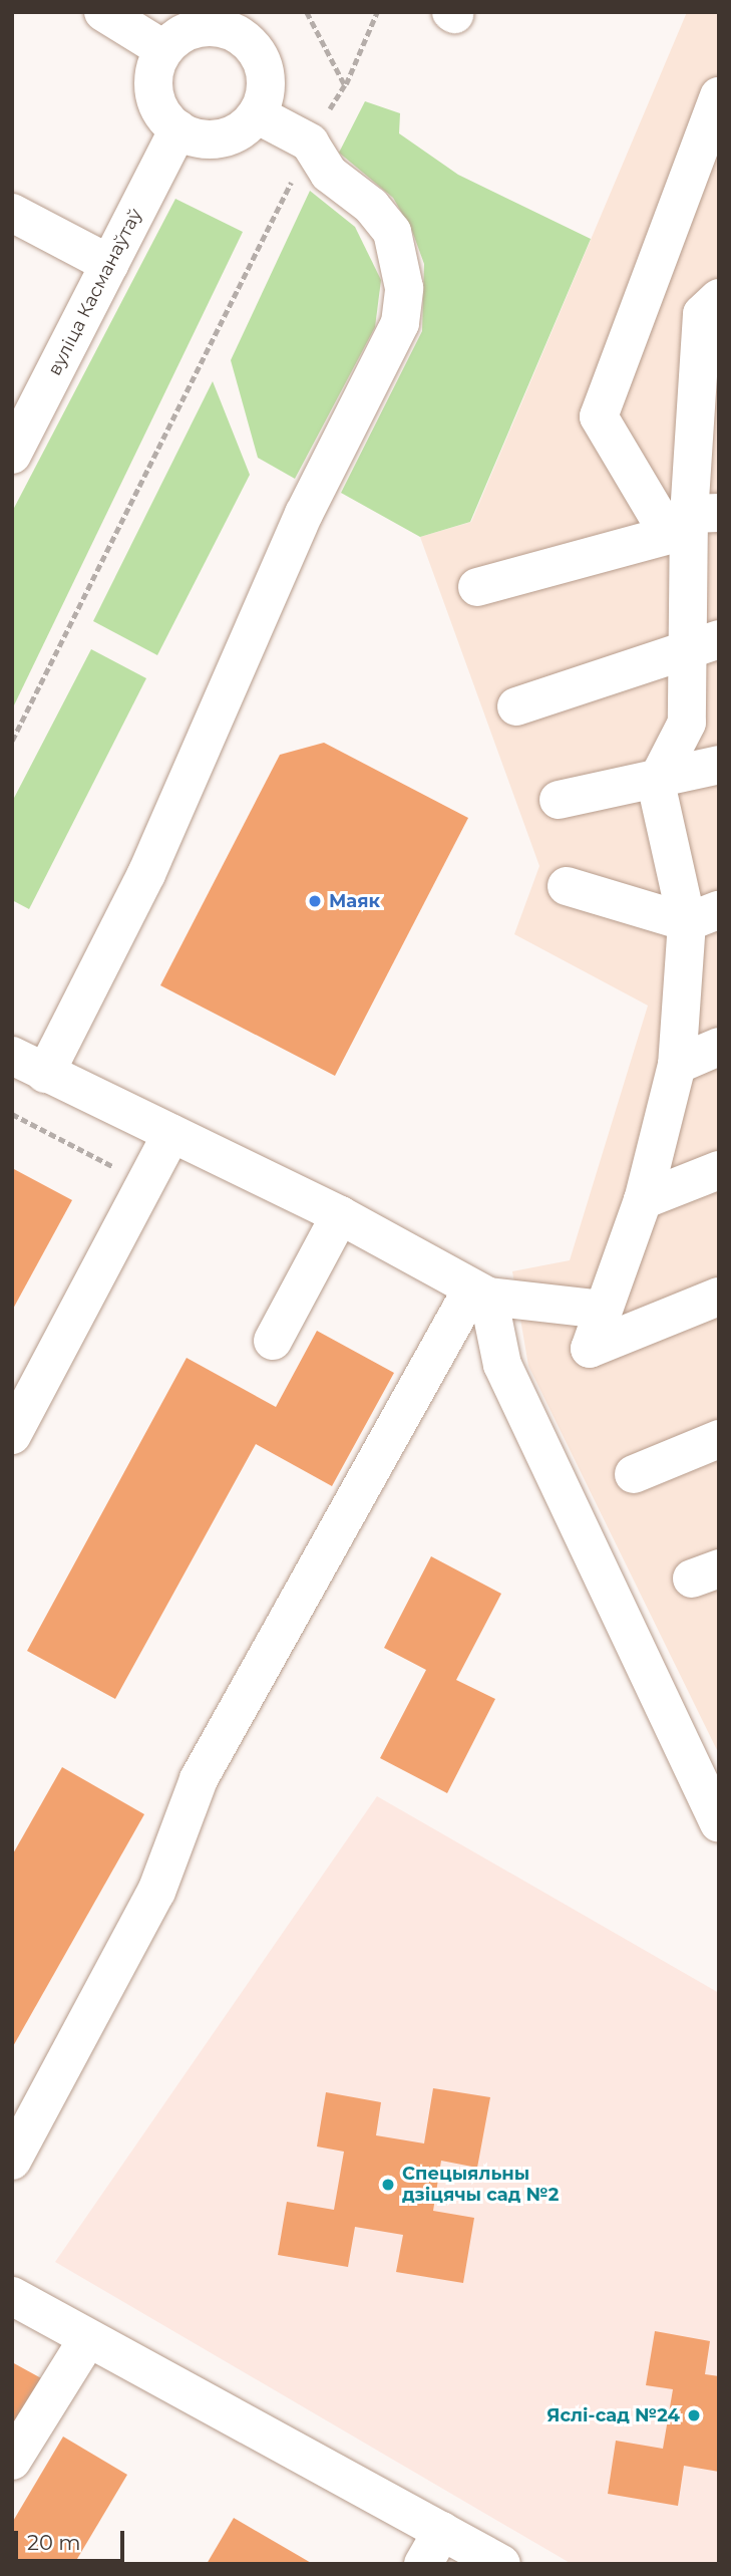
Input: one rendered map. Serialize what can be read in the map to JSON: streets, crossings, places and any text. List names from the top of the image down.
{
  "streets": {
    "street": ["вуліца Касманаўтаў"]
  },
  "places": ["Маяк", "Спецыяльны дзіцячы сад №2", "Яслі-сад №24"],
  "scale_bar": "20 m"
}
